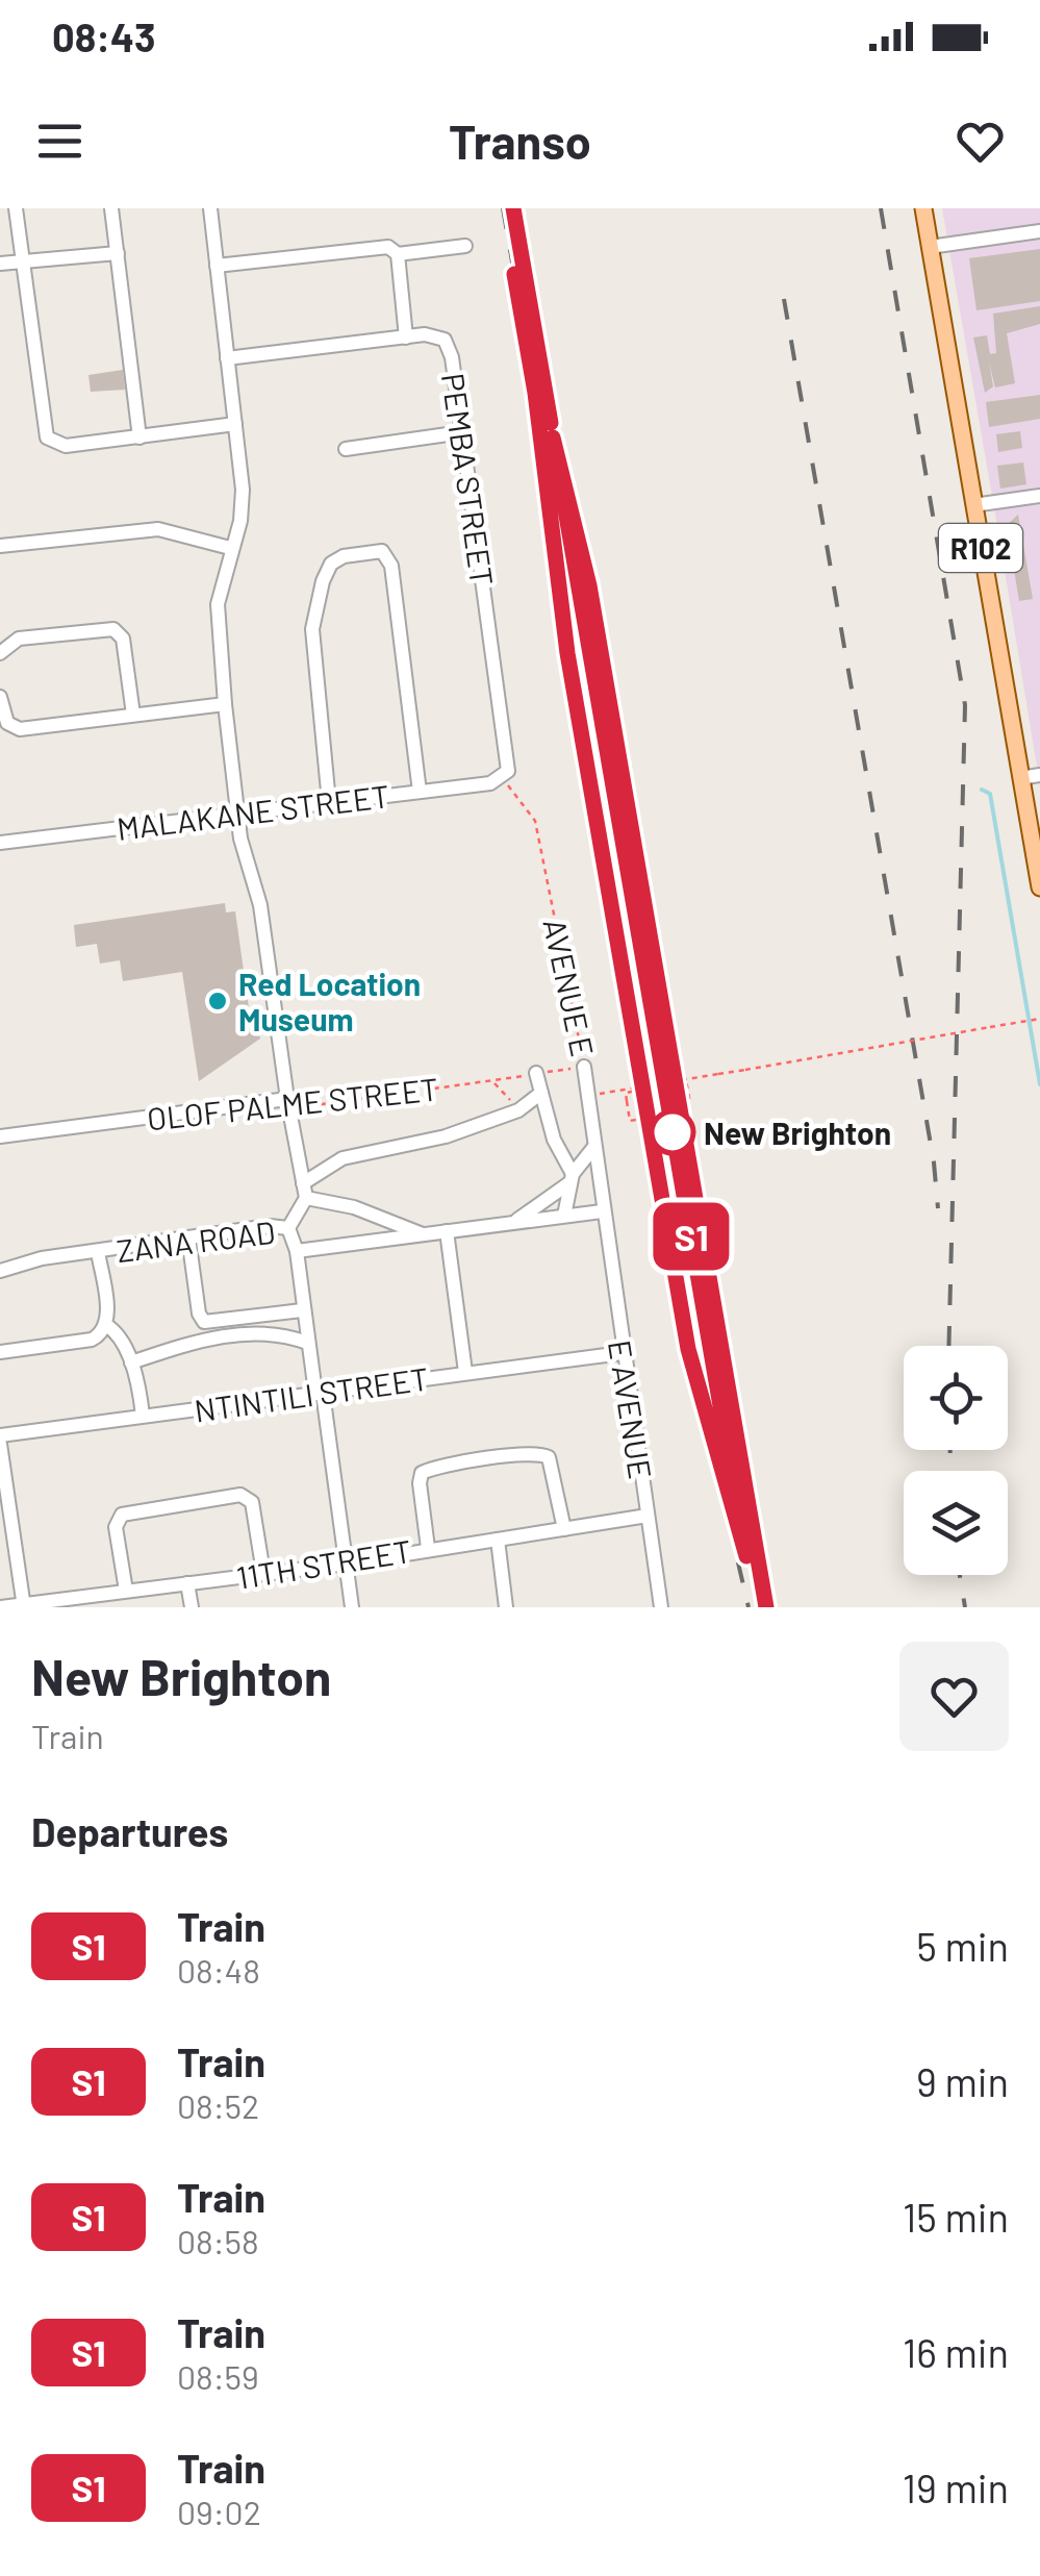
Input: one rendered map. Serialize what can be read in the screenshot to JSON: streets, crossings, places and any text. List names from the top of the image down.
{
  "streets": {
    "main road": ["R102"],
    "street": [
      "PEMBA STREET",
      "MALAKANE STREET",
      "AVENUE E",
      "OLOF PALME STREET",
      "ZANA ROAD",
      "NTINTILI STREET",
      "E AVENUE",
      "11TH STREET"
    ]
  },
  "crossings": [
    ["PEMBA STREET", "MALAKANE STREET"],
    ["PEMBA STREET", "AVENUE E"],
    ["MALAKANE STREET", "AVENUE E"],
    ["AVENUE E", "OLOF PALME STREET"],
    ["AVENUE E", "E AVENUE"],
    ["ZANA ROAD", "NTINTILI STREET"],
    ["ZANA ROAD", "11TH STREET"],
    ["NTINTILI STREET", "E AVENUE"],
    ["E AVENUE", "11TH STREET"]
  ],
  "places": ["Red Location Museum", "New Brighton"],
  "page": {
    "status": "08:43",
    "header": "Transo",
    "on_map": "S1",
    "heading": [
      ["New Brighton", "Train"],
      "Departures"
    ],
    "list": [
      {
        "mark": "S1",
        "name": "Train",
        "note": "08:48",
        "value": "5 min"
      },
      {
        "mark": "S1",
        "name": "Train",
        "note": "08:52",
        "value": "9 min"
      },
      {
        "mark": "S1",
        "name": "Train",
        "note": "08:58",
        "value": "15 min"
      },
      {
        "mark": "S1",
        "name": "Train",
        "note": "08:59",
        "value": "16 min"
      },
      {
        "mark": "S1",
        "name": "Train",
        "note": "09:02",
        "value": "19 min"
      }
    ]
  }
}
